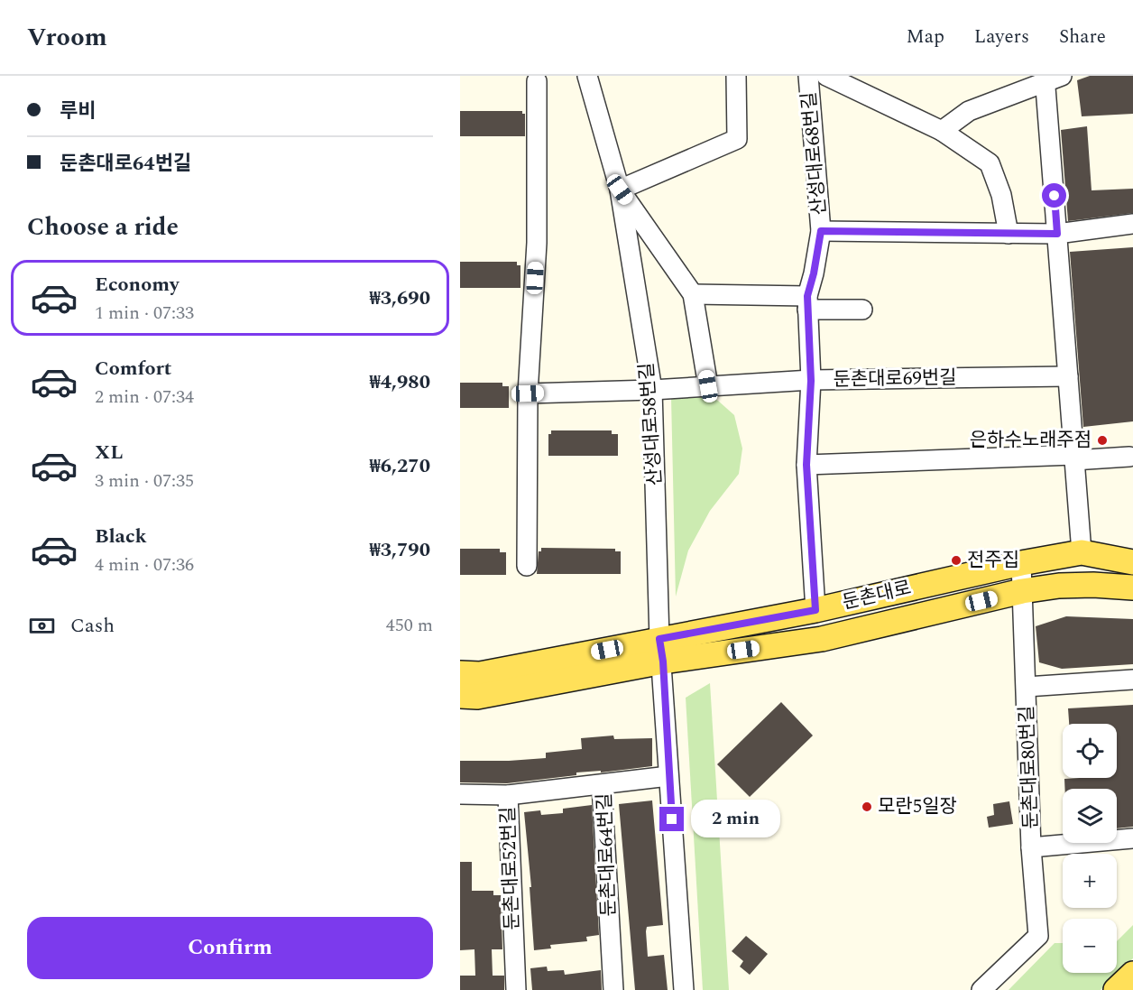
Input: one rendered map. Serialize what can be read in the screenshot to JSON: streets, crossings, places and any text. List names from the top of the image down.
{
  "streets": {
    "main road": ["둔촌대로"],
    "street": [
      "산성대로68번길",
      "둔촌대로69번길",
      "산성대로58번길",
      "둔촌대로80번길",
      "둔촌대로64번길",
      "둔촌대로52번길"
    ]
  },
  "crossings": [
    ["산성대로68번길", "둔촌대로69번길"],
    ["둔촌대로69번길", "둔촌대로"],
    ["산성대로58번길", "둔촌대로"],
    ["둔촌대로", "둔촌대로80번길"]
  ],
  "places": ["은하수노래주점", "전주집", "모란5일장"],
  "page": {
    "header": "Vroom",
    "nav": ["Map", "Layers", "Share"],
    "banner": ["루비", "둔촌대로64번길"],
    "heading": "Choose a ride",
    "list": [
      {
        "name": "Economy",
        "note": "1 min · 07:33",
        "value": "₩3,690"
      },
      {
        "name": "Comfort",
        "note": "2 min · 07:34",
        "value": "₩4,980"
      },
      {
        "name": "XL",
        "note": "3 min · 07:35",
        "value": "₩6,270"
      },
      {
        "name": "Black",
        "note": "4 min · 07:36",
        "value": "₩3,790"
      }
    ],
    "pay": ["Cash", "450 m"],
    "map_buttons": ["+", "−"],
    "bubble": "2 min",
    "buttons": "Confirm"
  }
}
